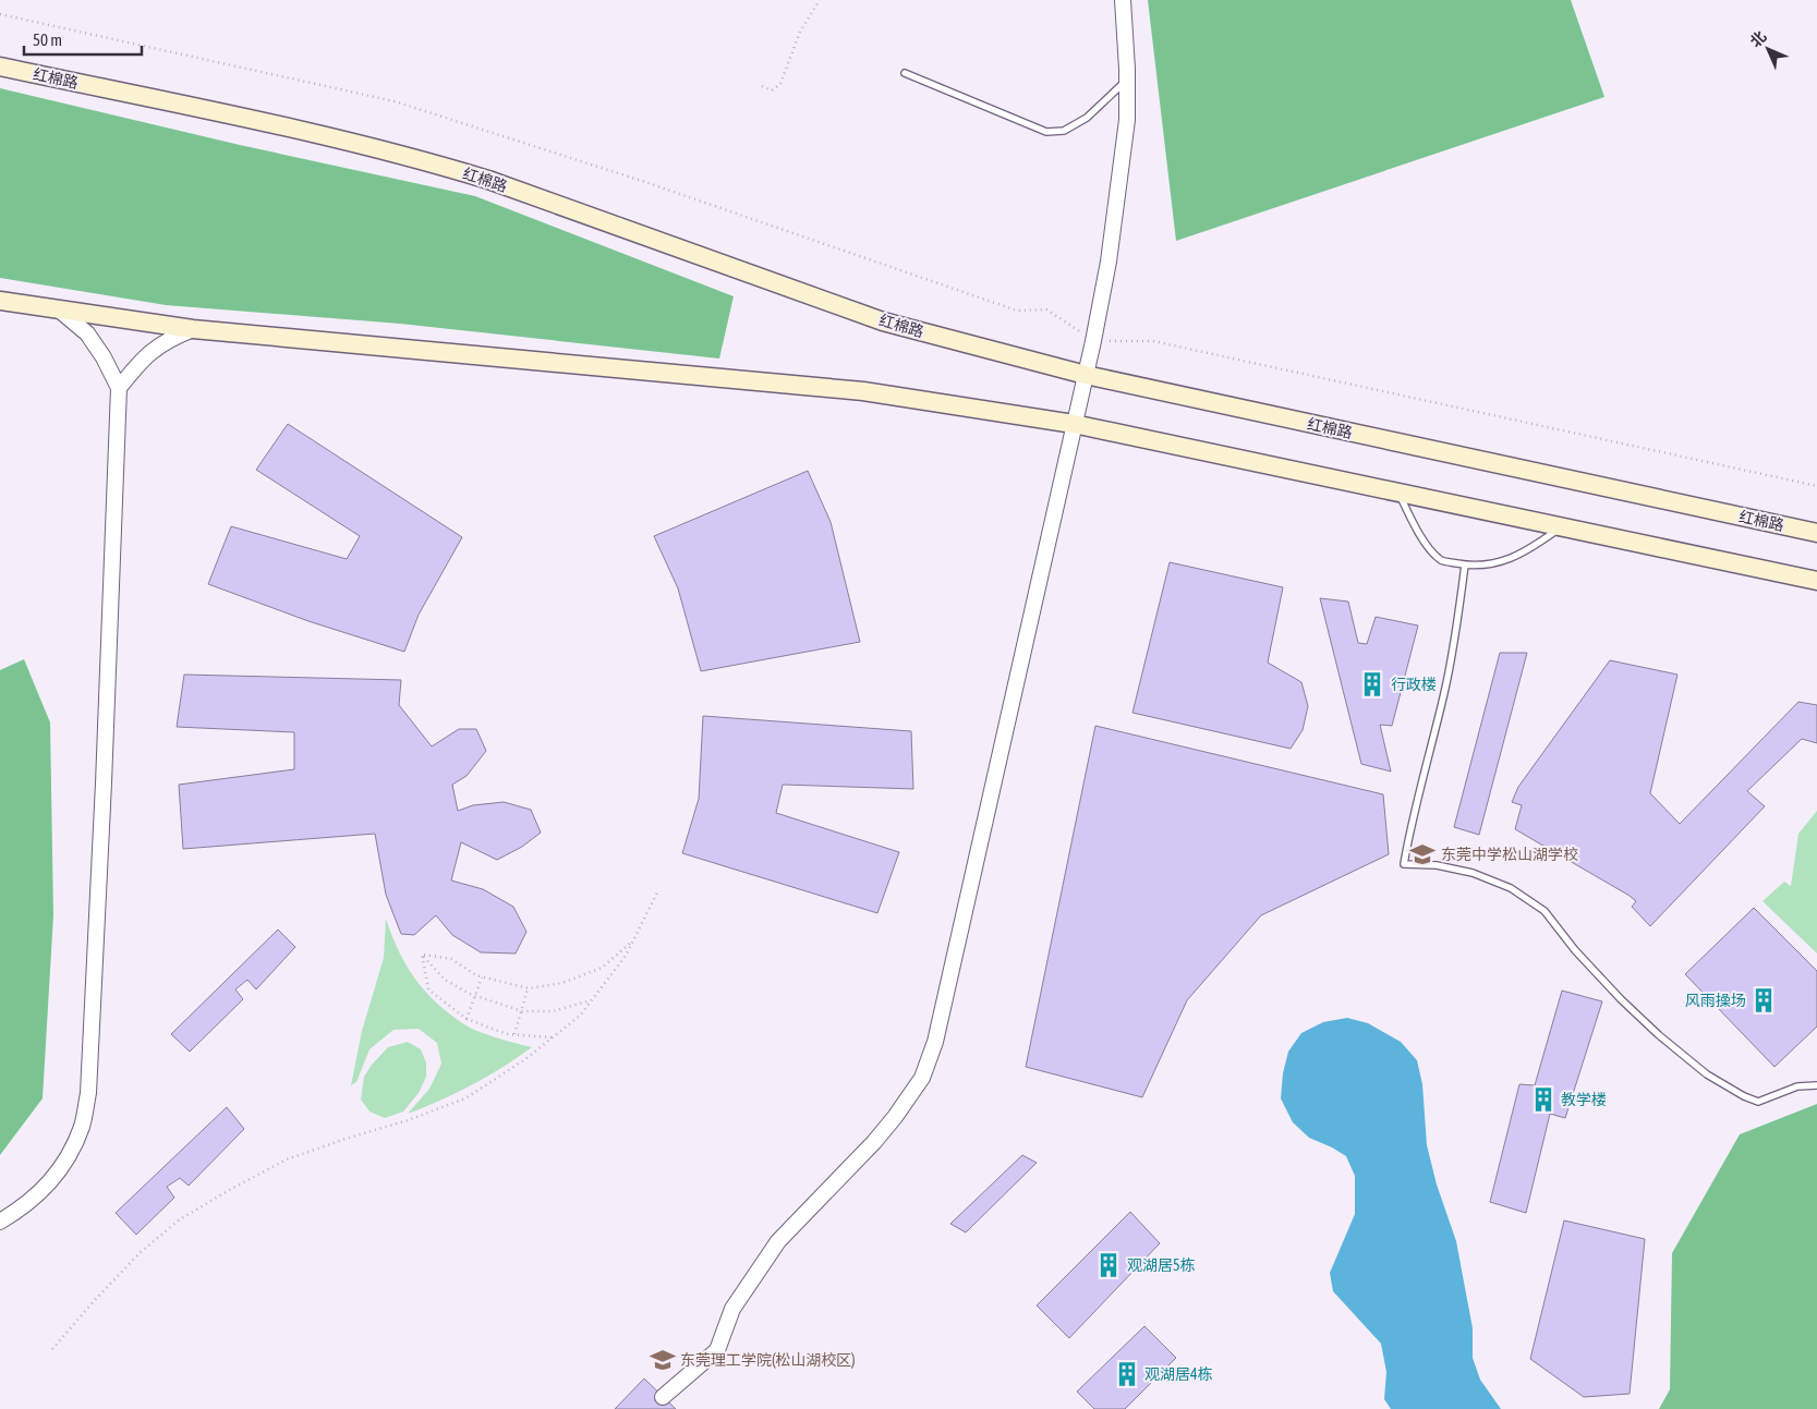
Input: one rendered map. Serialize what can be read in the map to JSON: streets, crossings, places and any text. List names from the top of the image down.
{
  "streets": {
    "main road": ["红棉路"]
  },
  "places": {
    "building": [
      "行政楼",
      "风雨操场",
      "教学楼",
      "观湖居5栋",
      "观湖居4栋"
    ],
    "school or university": ["东莞中学松山湖学校", "东莞理工学院(松山湖校区)"]
  },
  "scale_bar": "50 m",
  "north": "top left"
}
